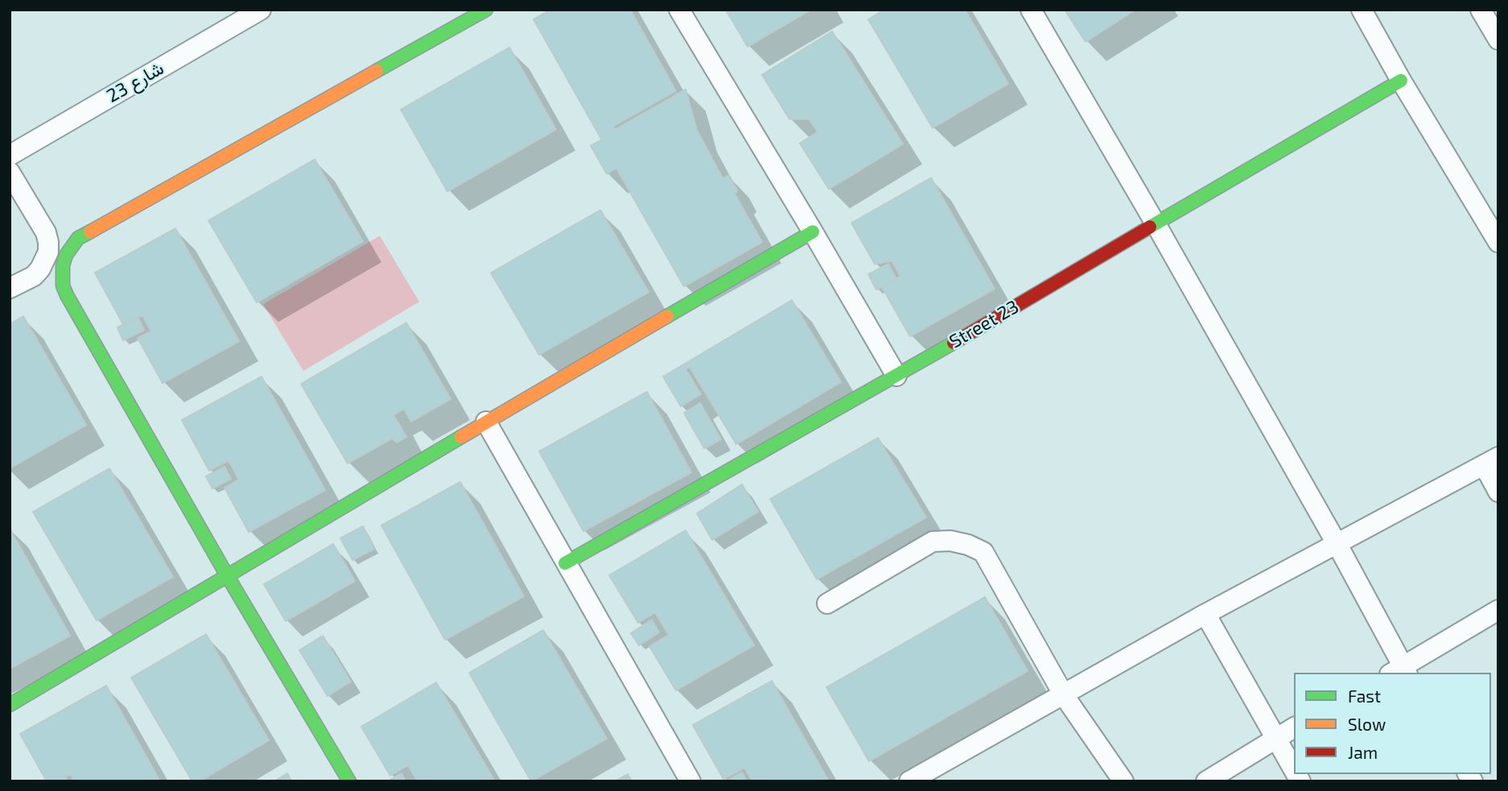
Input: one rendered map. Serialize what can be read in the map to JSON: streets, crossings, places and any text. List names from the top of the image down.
{
  "streets": {
    "street": ["شارع 23", "Street 23"]
  },
  "legend": ["Fast", "Slow", "Jam"]
}
